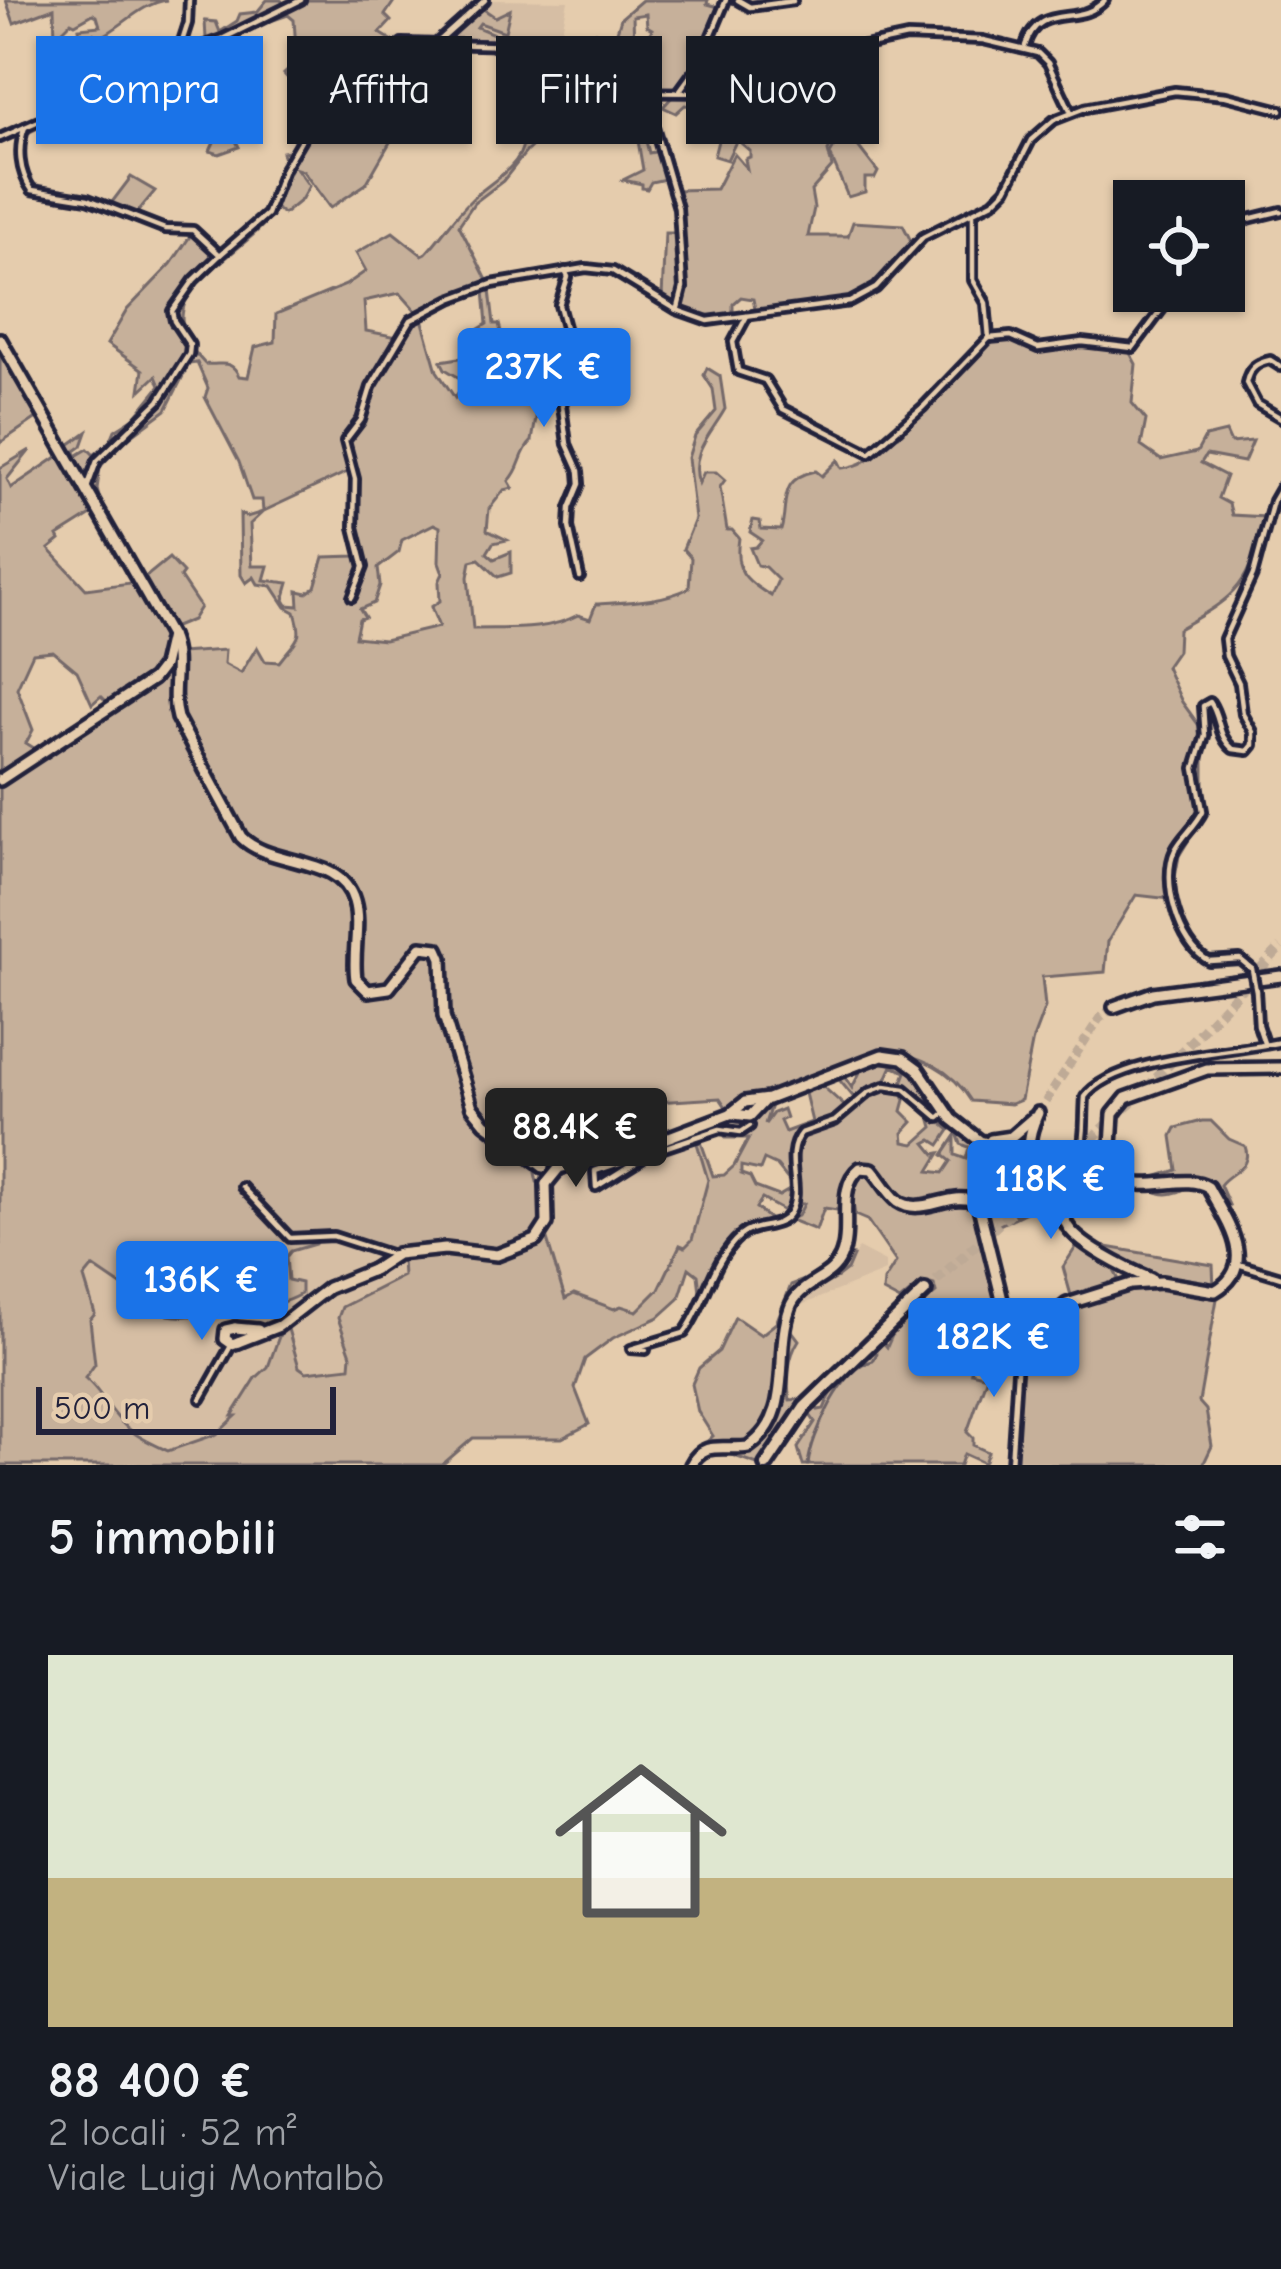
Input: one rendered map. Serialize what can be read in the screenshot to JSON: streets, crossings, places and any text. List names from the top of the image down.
{
  "scale_bar": "500 m",
  "page": {
    "chip": [
      "Compra",
      "Affitta",
      "Filtri",
      "Nuovo"
    ],
    "price": [
      "237K €",
      "88.4K €",
      "118K €",
      "136K €",
      "182K €"
    ],
    "scale": "500 m",
    "heading": "5 immobili",
    "list": [
      {
        "name": "88 400 €",
        "note": "2 locali · 52 m² · Viale Luigi Montalbò"
      }
    ]
  }
}
